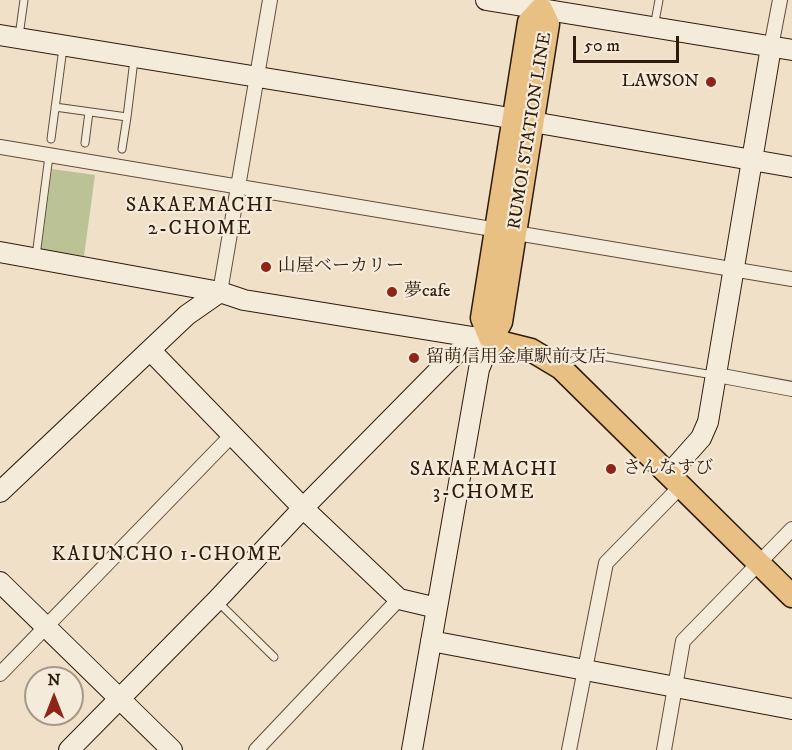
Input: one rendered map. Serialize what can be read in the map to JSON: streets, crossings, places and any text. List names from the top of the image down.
{
  "streets": {
    "main road": ["RUMOI STATION LINE"]
  },
  "districts": ["SAKAEMACHI 2-CHOME", "SAKAEMACHI 3-CHOME", "KAIUNCHO 1-CHOME"],
  "places": [
    "LAWSON",
    "山屋ベーカリー",
    "夢cafe",
    "留萌信用金庫駅前支店",
    "さんなすび"
  ],
  "scale_bar": "50 m",
  "north": "top"
}
